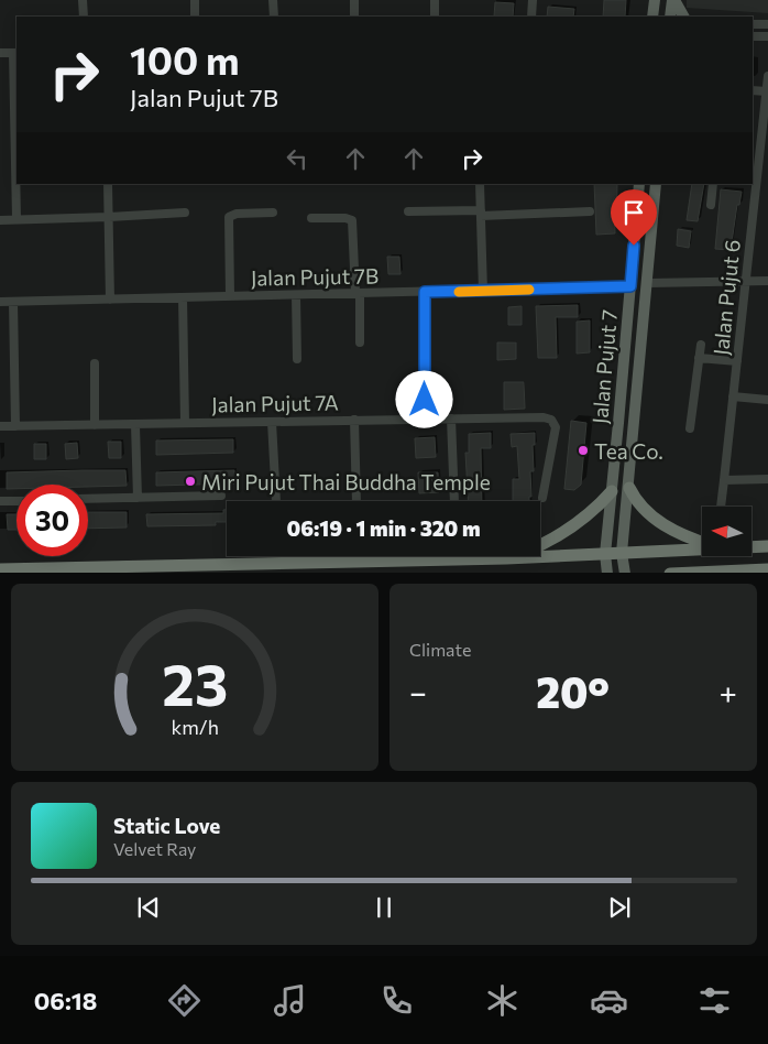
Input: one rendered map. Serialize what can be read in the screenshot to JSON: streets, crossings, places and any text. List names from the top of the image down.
{
  "streets": {
    "main road": ["Jalan Pujut 7"],
    "street": ["Jalan Pujut 7B", "Jalan Pujut 6", "Jalan Pujut 7A"]
  },
  "crossings": [
    ["Jalan Pujut 7B", "Jalan Pujut 7"]
  ],
  "places": ["Tea Co.", "Miri Pujut Thai Buddha Temple"],
  "north": "left",
  "page": {
    "turn": ["100 m", "Jalan Pujut 7B"],
    "limit": "30",
    "trip": "06:19 · 1 min · 320 m",
    "tile": "Climate",
    "heat": ["−", "20°", "+"],
    "song": ["Static Love", "Velvet Ray"],
    "tabs": "06:18",
    "gauge": ["23", "km/h"]
  }
}
